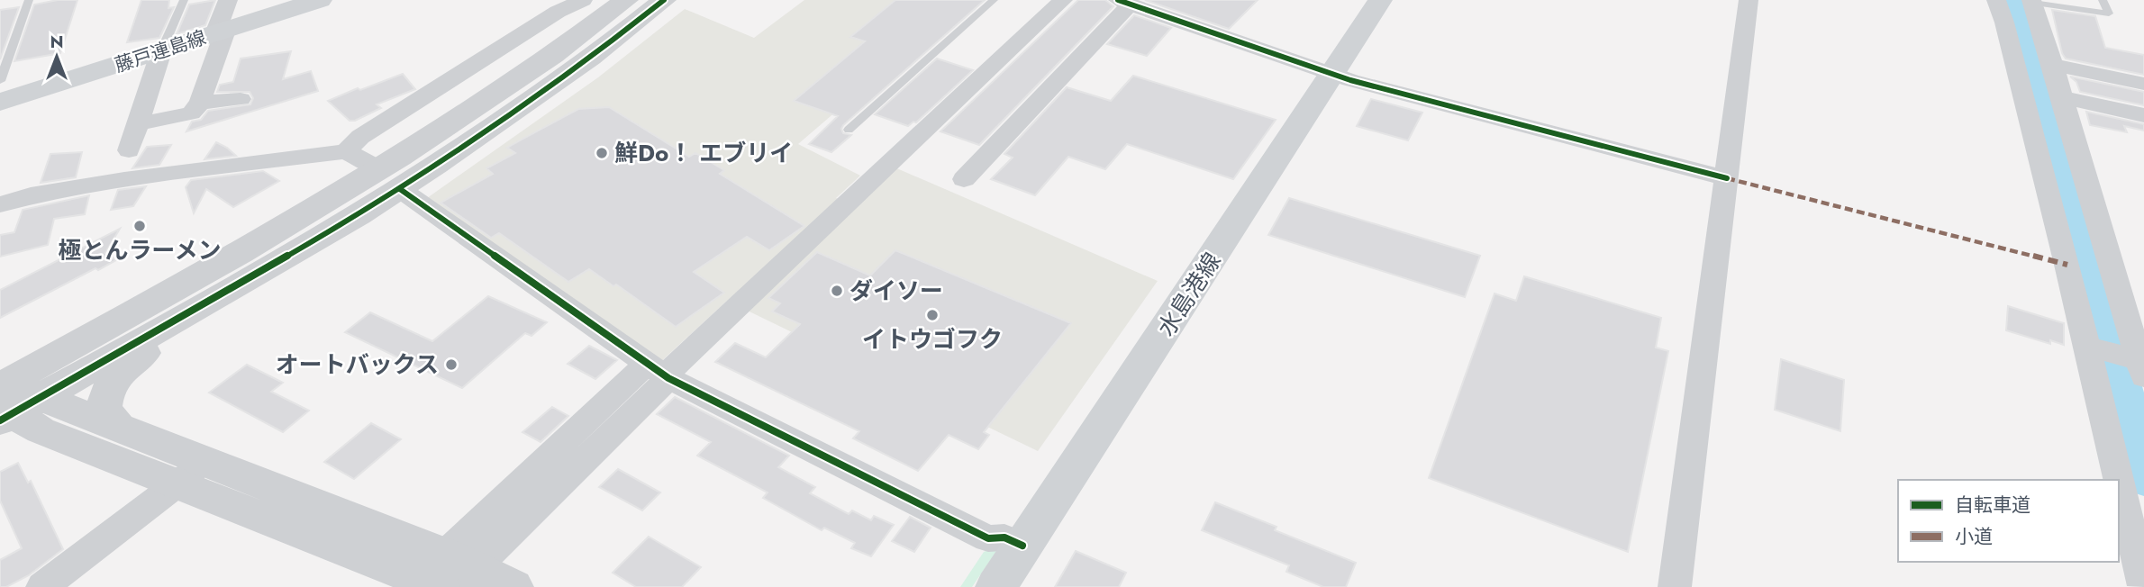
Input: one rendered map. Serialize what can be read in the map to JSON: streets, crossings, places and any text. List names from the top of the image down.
{
  "streets": {
    "main road": ["藤戸連島線", "水島港線"]
  },
  "places": [
    "鮮Do！ エブリイ",
    "極とんラーメン",
    "ダイソー",
    "イトウゴフク",
    "オートバックス"
  ],
  "legend": ["自転車道", "小道"],
  "north": "top"
}
